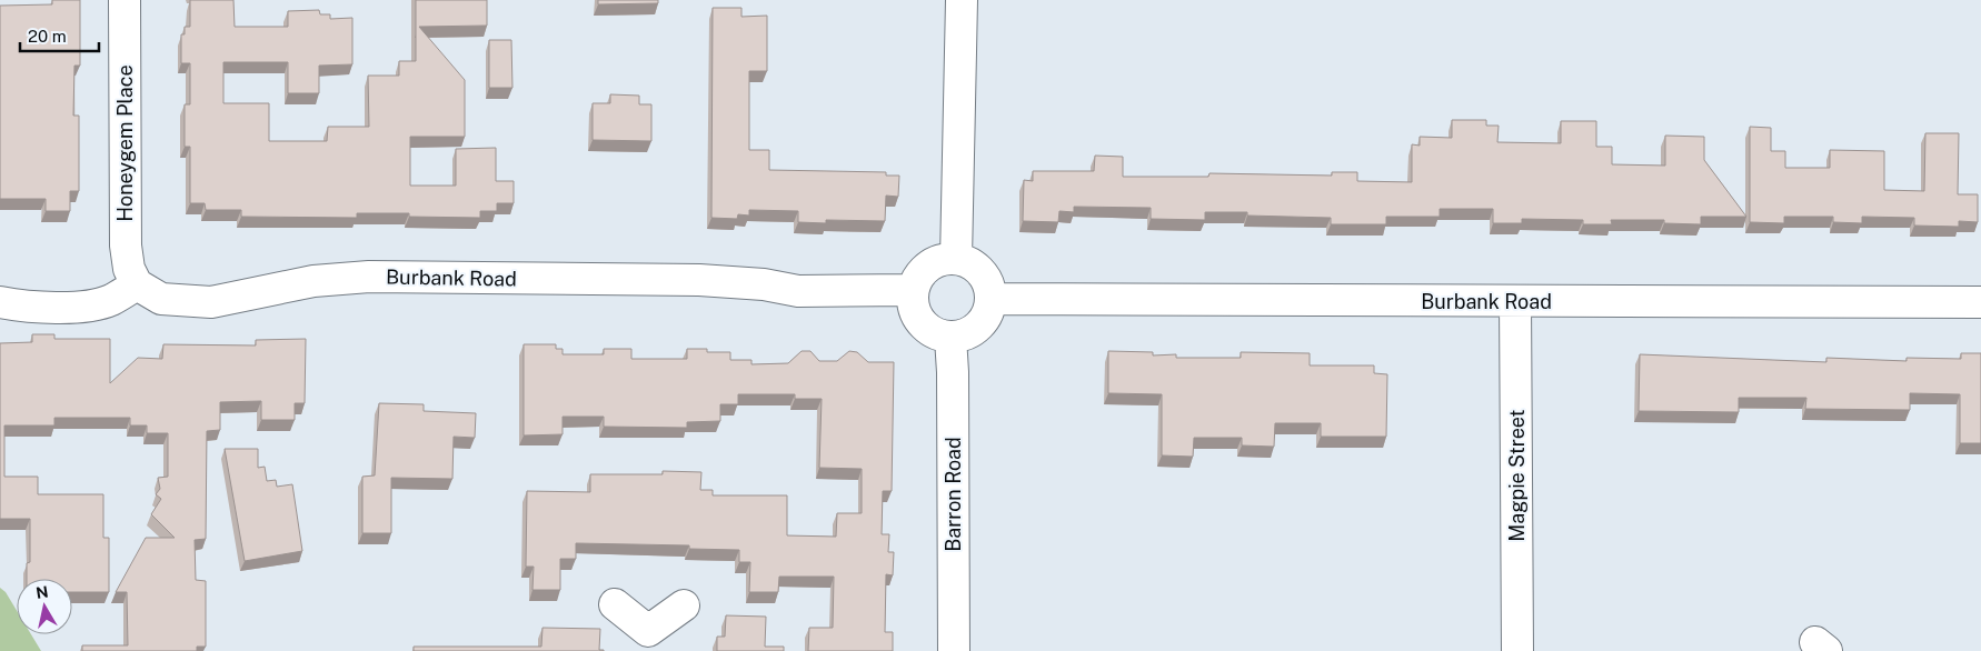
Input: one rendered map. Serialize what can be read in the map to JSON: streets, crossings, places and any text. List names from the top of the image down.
{
  "streets": {
    "street": [
      "Honeygem Place",
      "Burbank Road",
      "Magpie Street",
      "Barron Road"
    ]
  },
  "crossings": [
    ["Honeygem Place", "Burbank Road"],
    ["Burbank Road", "Magpie Street"],
    ["Burbank Road", "Barron Road"]
  ],
  "scale_bar": "20 m",
  "north": "top"
}
